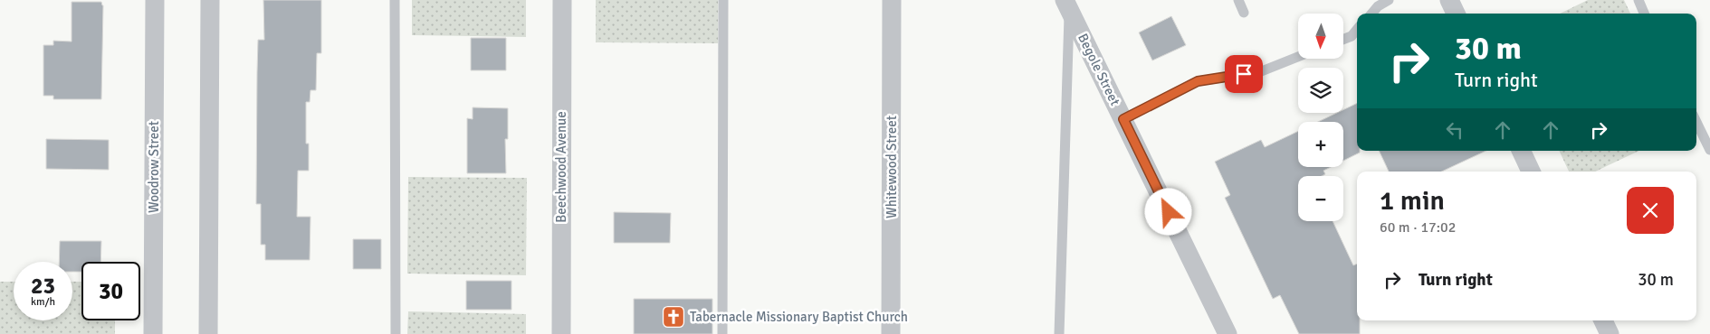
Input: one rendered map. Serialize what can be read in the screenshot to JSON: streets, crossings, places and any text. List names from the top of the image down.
{
  "streets": {
    "street": [
      "Begole Street",
      "Woodrow Street",
      "Beechwood Avenue",
      "Whitewood Street"
    ]
  },
  "places": {
    "church": ["Tabernacle Missionary Baptist Church"]
  },
  "north": "bottom",
  "page": {
    "map_buttons": ["+", "−"],
    "turn": ["30 m", "Turn right"],
    "heading": ["1 min", "60 m · 17:02"],
    "list": [
      {
        "name": "Turn right",
        "value": "30 m"
      }
    ],
    "speed": "23 km/h",
    "limit": "30"
  }
}
